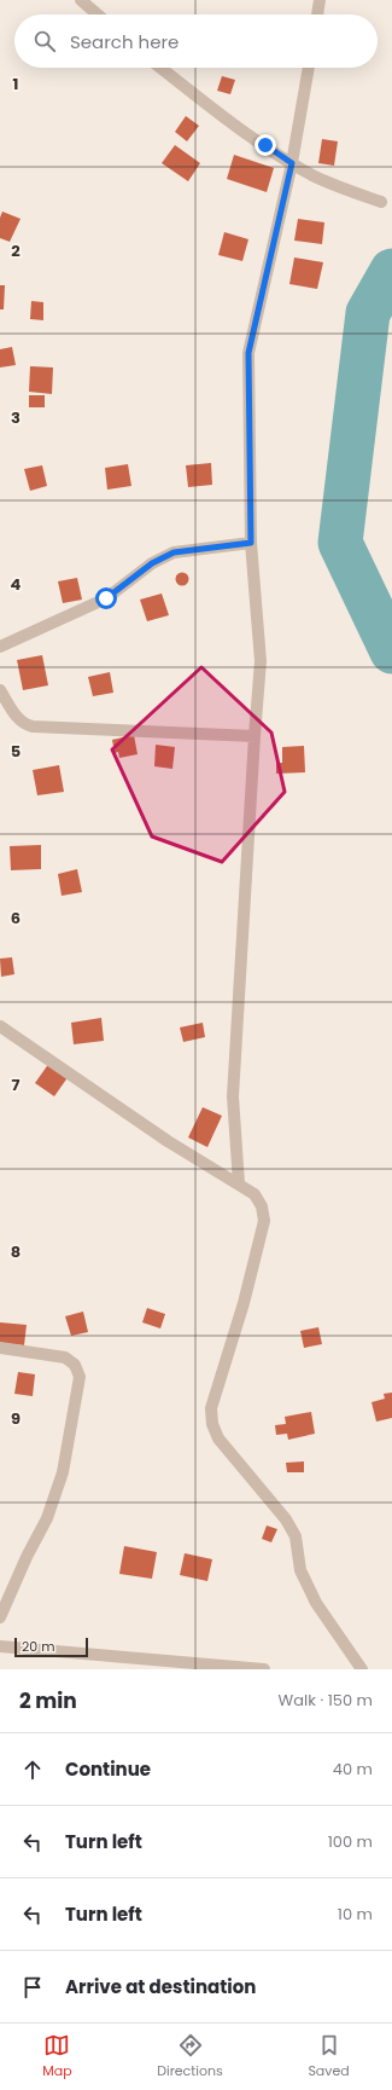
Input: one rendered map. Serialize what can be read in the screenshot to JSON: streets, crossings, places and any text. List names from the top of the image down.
{
  "scale_bar": "20 m",
  "page": {
    "search": "Search here",
    "scale": "20 m",
    "heading": ["2 min", "Walk · 150 m"],
    "list": [
      ["Continue", "40 m"],
      ["Turn left", "100 m"],
      ["Turn left", "10 m"],
      "Arrive at destination"
    ],
    "nav": ["Map", "Directions", "Saved"]
  },
  "grid": {
    "rows": [
      "1",
      "2",
      "3",
      "4",
      "5",
      "6",
      "7",
      "8",
      "9"
    ]
  }
}
